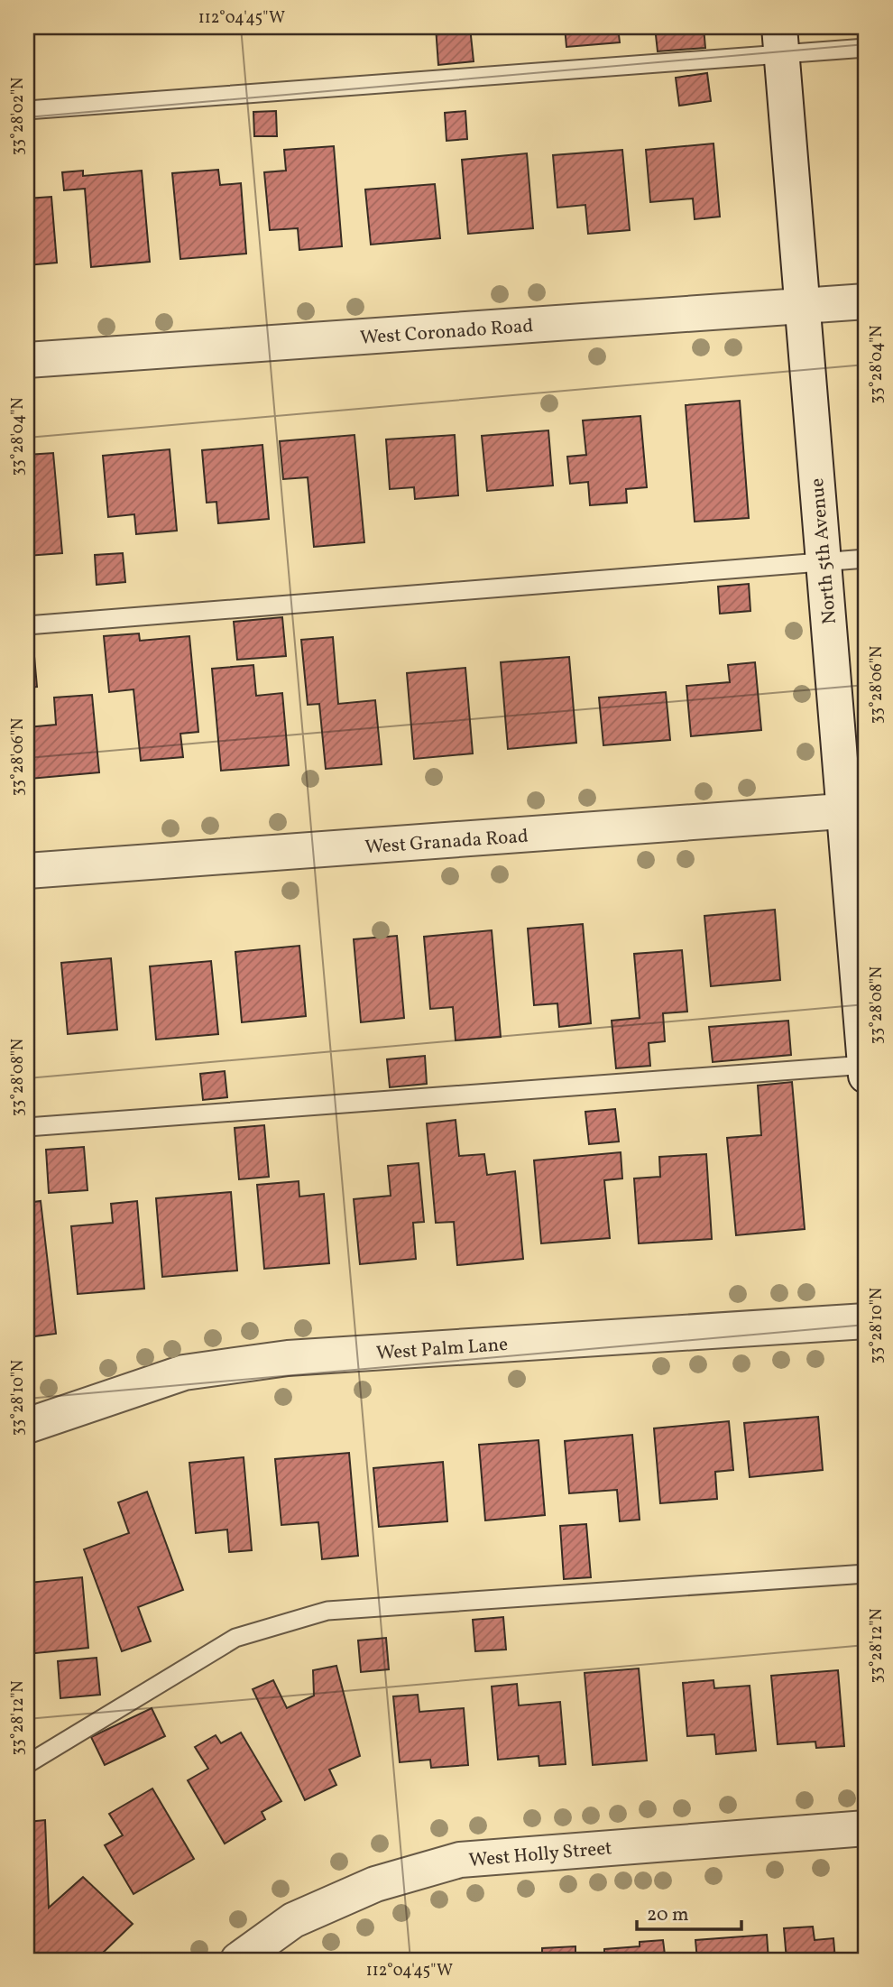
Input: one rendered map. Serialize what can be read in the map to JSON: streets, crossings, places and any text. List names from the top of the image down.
{
  "streets": {
    "street": [
      "West Coronado Road",
      "North 5th Avenue",
      "West Granada Road",
      "West Palm Lane",
      "West Holly Street"
    ]
  },
  "crossings": [
    ["West Coronado Road", "North 5th Avenue"],
    ["North 5th Avenue", "West Granada Road"]
  ],
  "scale_bar": "20 m",
  "coordinates": [
    "112°04'45\"W",
    "33°28'02\"N",
    "33°28'04\"N",
    "33°28'06\"N",
    "33°28'08\"N",
    "33°28'10\"N",
    "33°28'12\"N"
  ]
}
